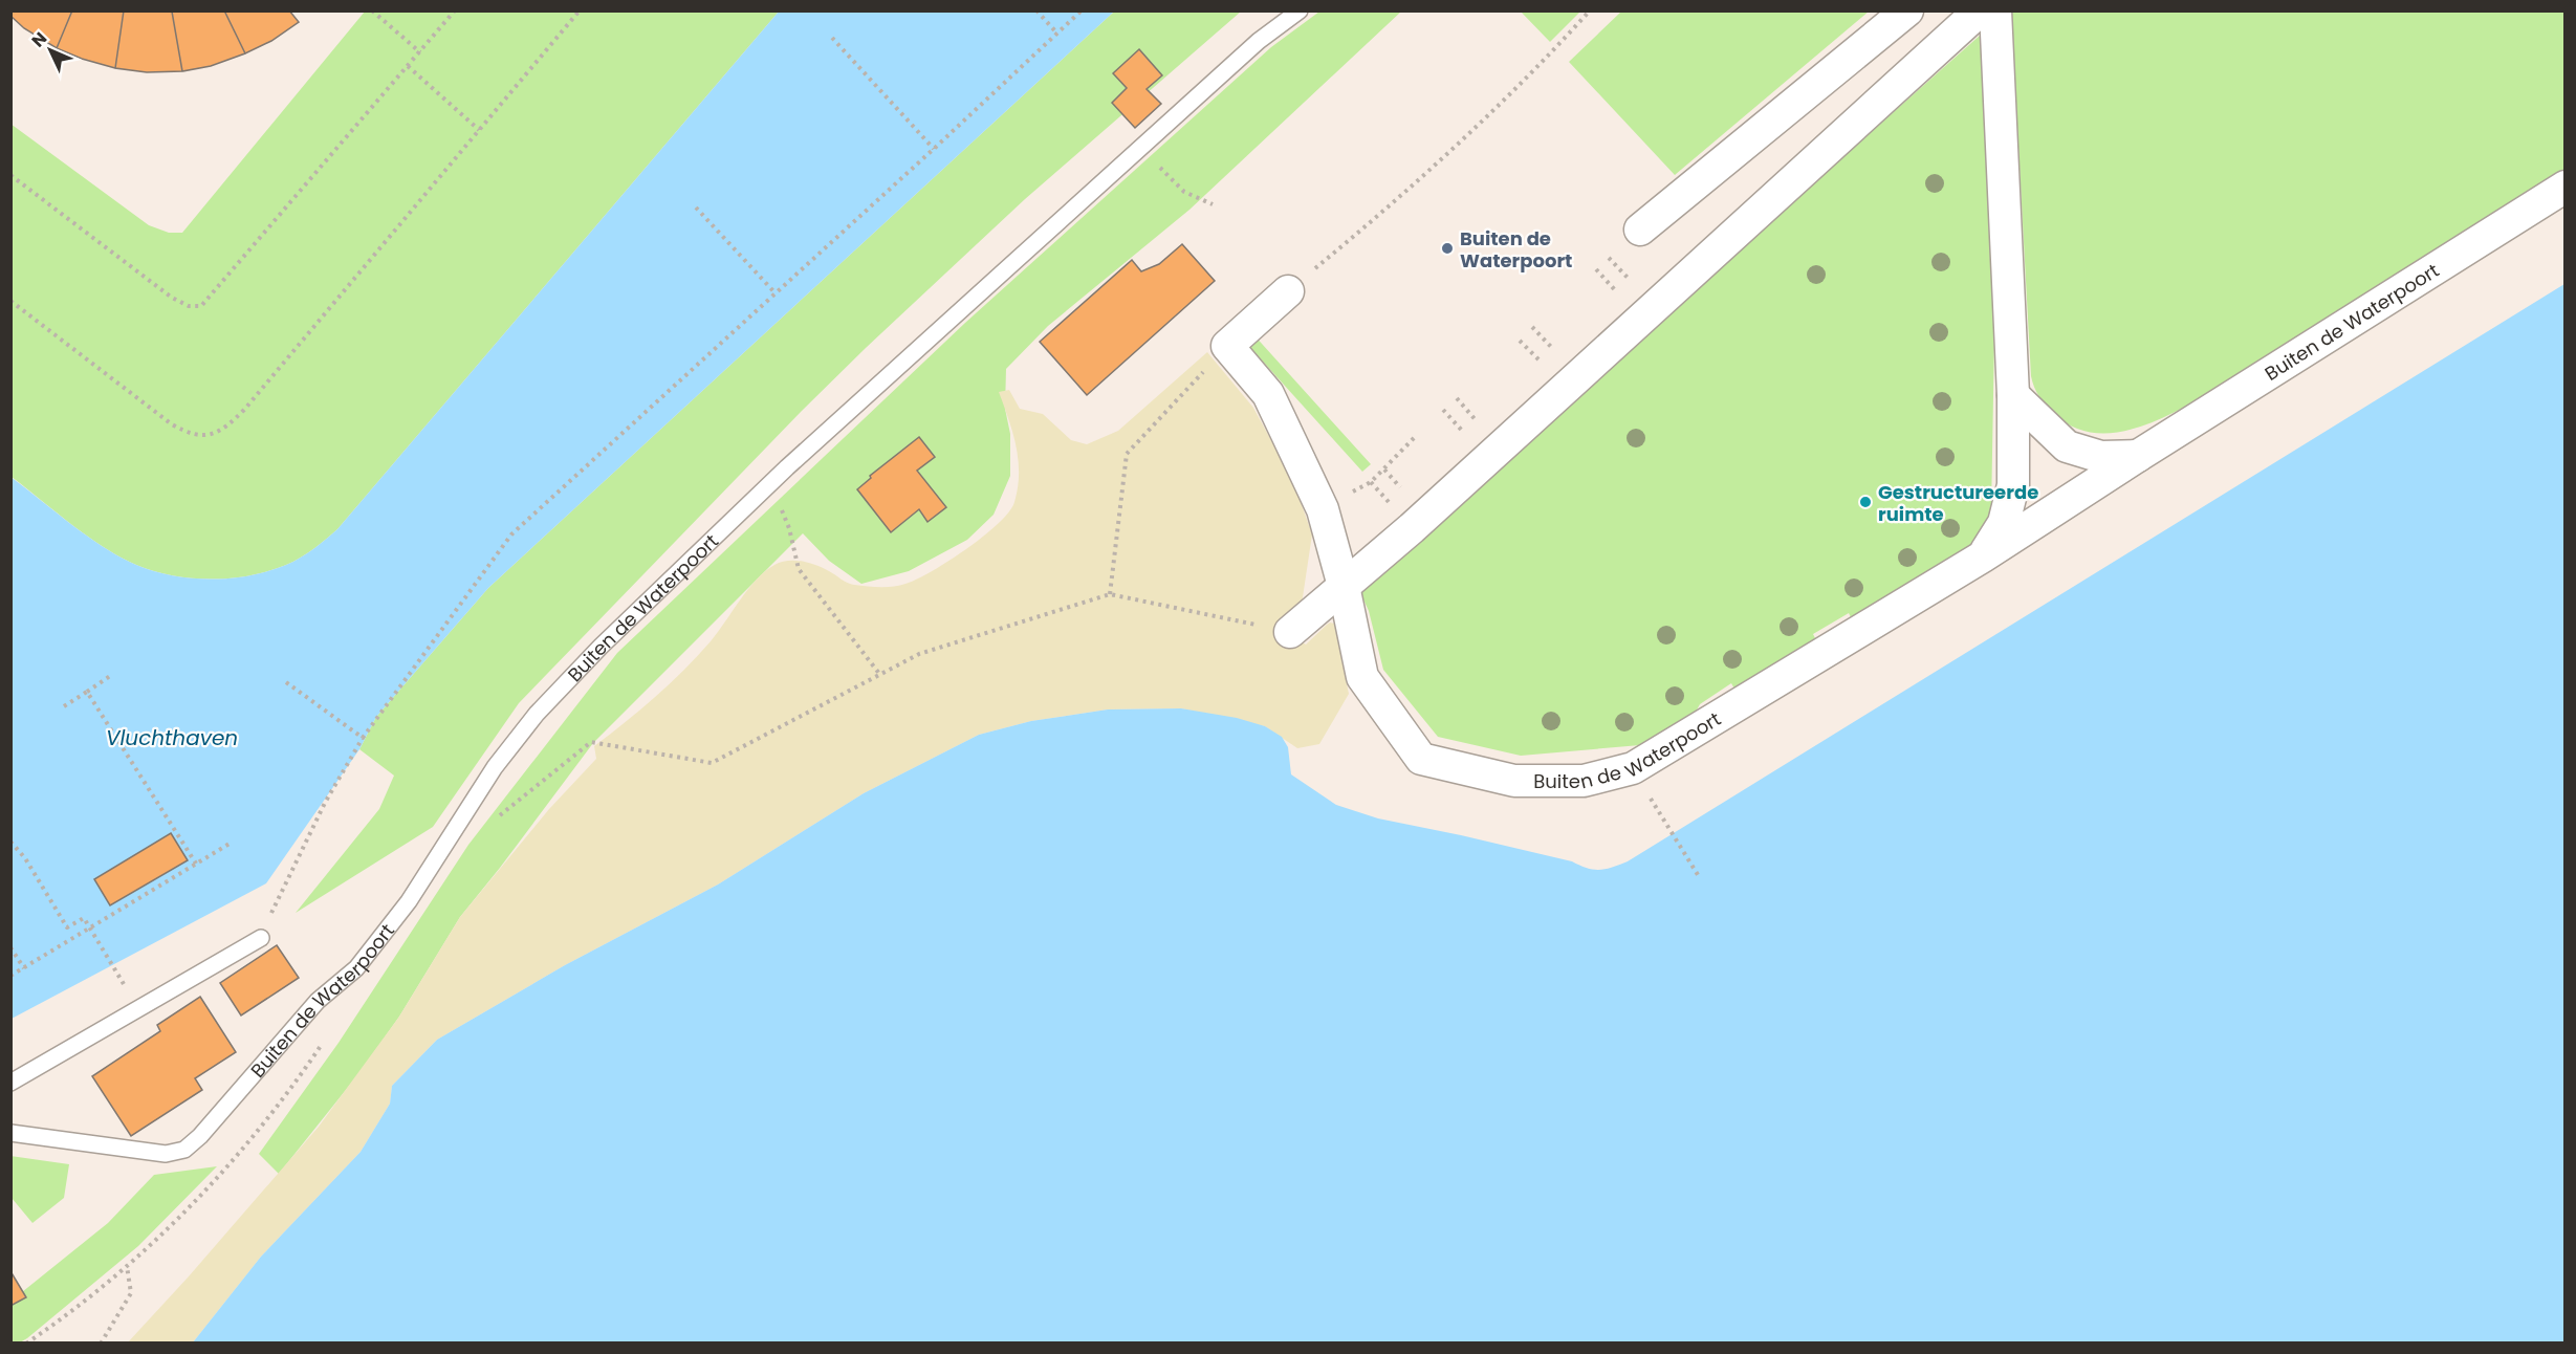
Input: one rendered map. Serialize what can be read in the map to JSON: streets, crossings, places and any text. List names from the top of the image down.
{
  "streets": {
    "street": ["Buiten de Waterpoort"]
  },
  "water": ["Vluchthaven"],
  "places": ["Buiten de Waterpoort", "Gestructureerde ruimte"],
  "north": "top left"
}
